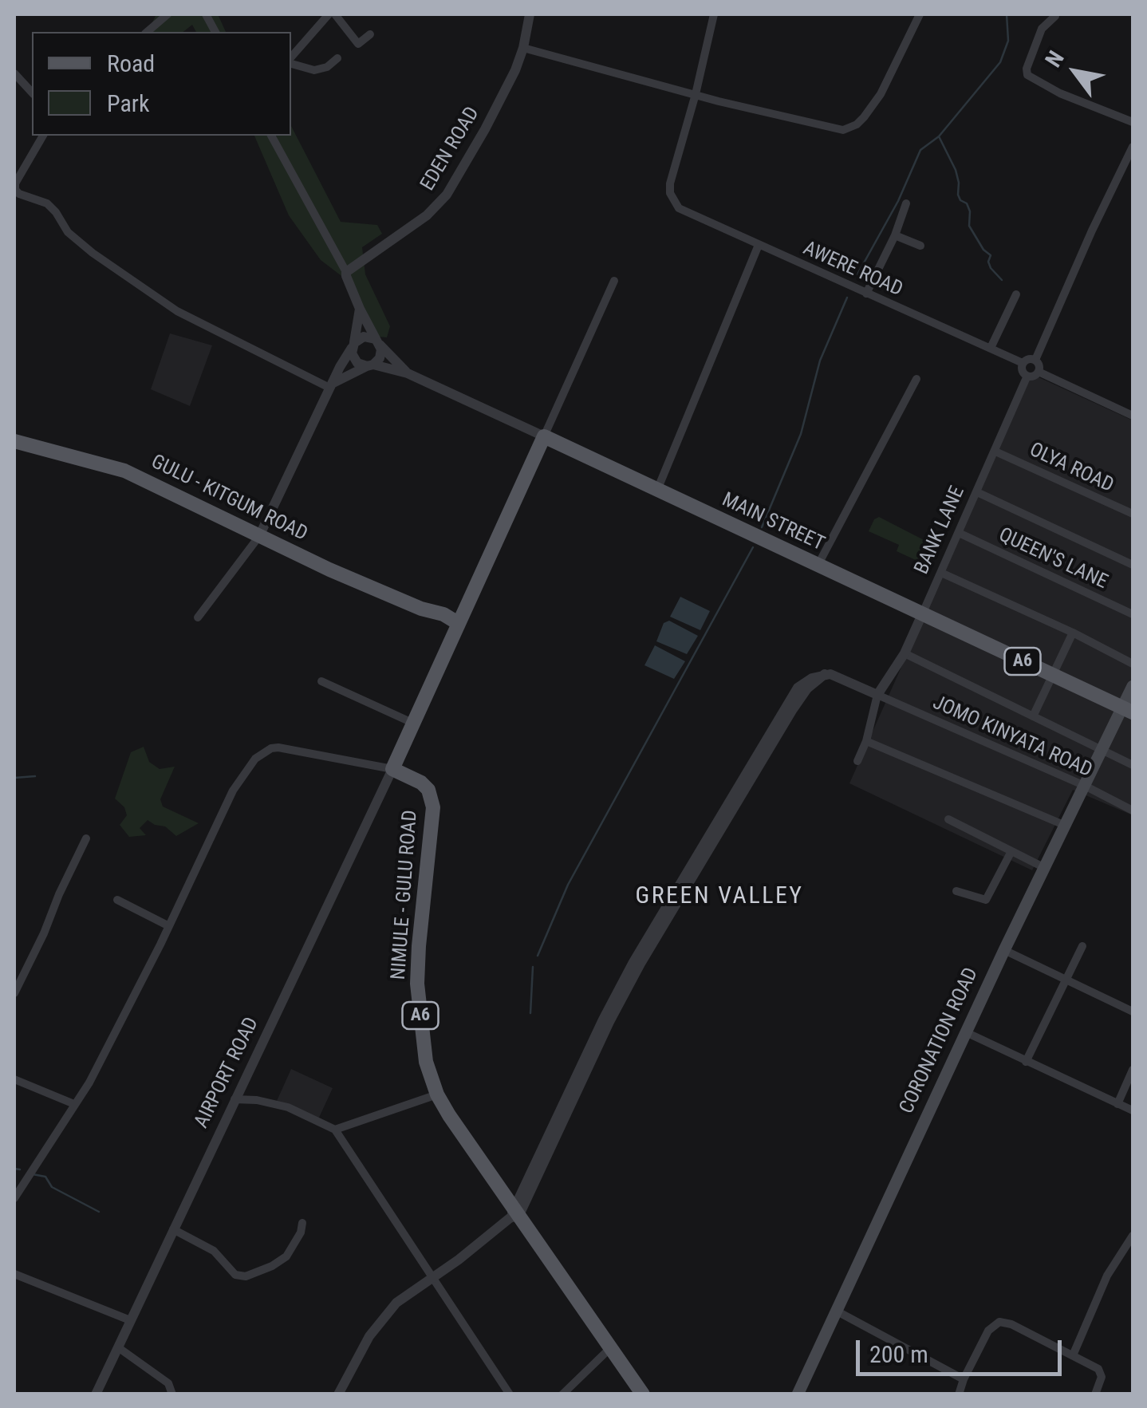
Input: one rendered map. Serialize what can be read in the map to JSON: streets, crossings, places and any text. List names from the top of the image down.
{
  "streets": {
    "main road": [
      "GULU - KITGUM ROAD",
      "MAIN STREET",
      "A6",
      "NIMULE - GULU ROAD",
      "CORONATION ROAD"
    ],
    "street": [
      "EDEN ROAD",
      "AWERE ROAD",
      "OLYA ROAD",
      "BANK LANE",
      "QUEEN'S LANE",
      "JOMO KINYATA ROAD",
      "AIRPORT ROAD"
    ]
  },
  "crossings": [
    ["AWERE ROAD", "BANK LANE"],
    ["OLYA ROAD", "BANK LANE"],
    ["MAIN STREET", "BANK LANE"],
    ["MAIN STREET", "CORONATION ROAD"],
    ["BANK LANE", "QUEEN'S LANE"],
    ["BANK LANE", "JOMO KINYATA ROAD"],
    ["JOMO KINYATA ROAD", "CORONATION ROAD"],
    ["NIMULE - GULU ROAD", "AIRPORT ROAD"]
  ],
  "districts": ["GREEN VALLEY"],
  "legend": ["Road", "Park"],
  "scale_bar": "200 m",
  "north": "top left"
}
